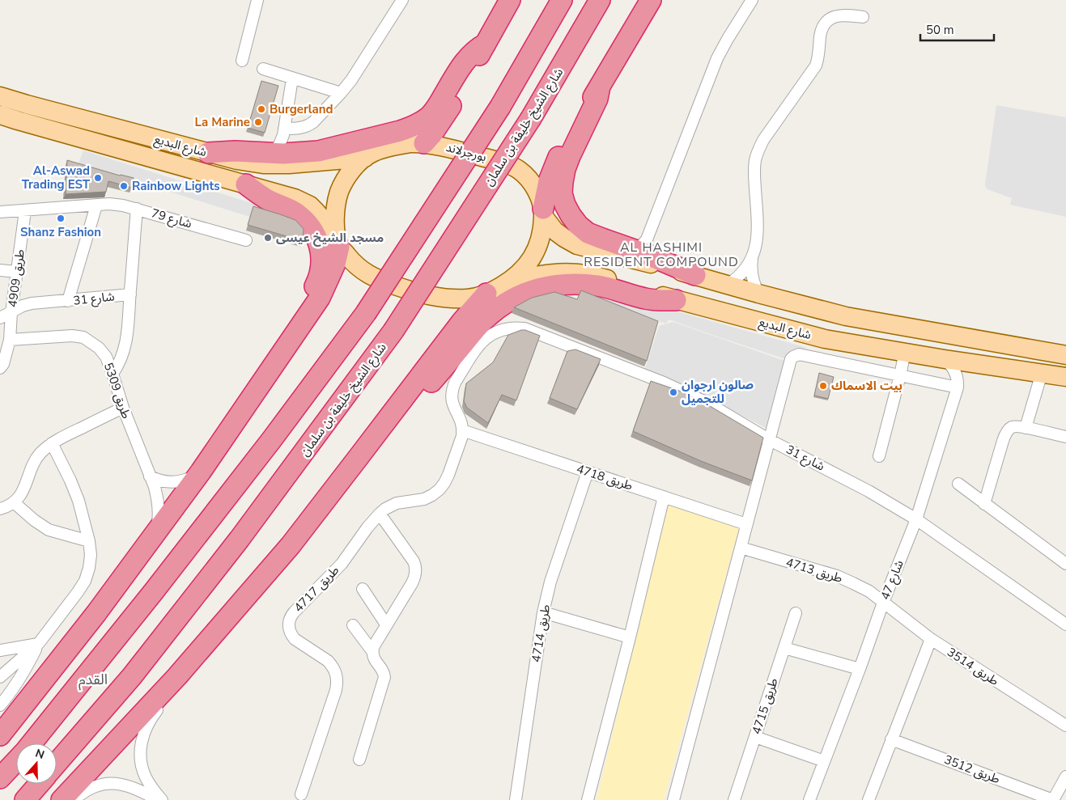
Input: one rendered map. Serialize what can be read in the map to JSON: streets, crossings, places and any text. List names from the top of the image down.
{
  "streets": {
    "highway": ["شارع الشيخ خليفة بن سلمان"],
    "main road": ["شارع البديع", "بورجرلاند"],
    "street": [
      "شارع 79",
      "طريق 4909",
      "شارع 31",
      "طريق 5309",
      "طريق 4718",
      "طريق 4713",
      "شارع 47",
      "طريق 4717",
      "طريق 4714",
      "طريق 3514",
      "طريق 4715",
      "طريق 3512"
    ]
  },
  "crossings": [
    ["شارع البديع", "بورجرلاند"],
    ["شارع 79", "طريق 4909"],
    ["شارع 79", "شارع 31"],
    ["طريق 4909", "شارع 31"],
    ["طريق 4909", "طريق 5309"],
    ["شارع 31", "طريق 4718"],
    ["شارع 31", "شارع 47"],
    ["شارع 31", "طريق 4717"],
    ["طريق 4718", "طريق 4717"],
    ["طريق 4718", "طريق 4714"],
    ["طريق 4713", "شارع 47"],
    ["طريق 4713", "طريق 3514"],
    ["شارع 47", "طريق 3514"]
  ],
  "districts": ["AL HASHIMI RESIDENT COMPOUND", "القدم"],
  "places": [
    "Burgerland",
    "La Marine",
    "Al-Aswad Trading EST",
    "Rainbow Lights",
    "Shanz Fashion",
    "مسجد الشيخ عيسى",
    "بيت الاسماك",
    "صالون ارجوان للتجميل"
  ],
  "scale_bar": "50 m",
  "north": "top"
}
